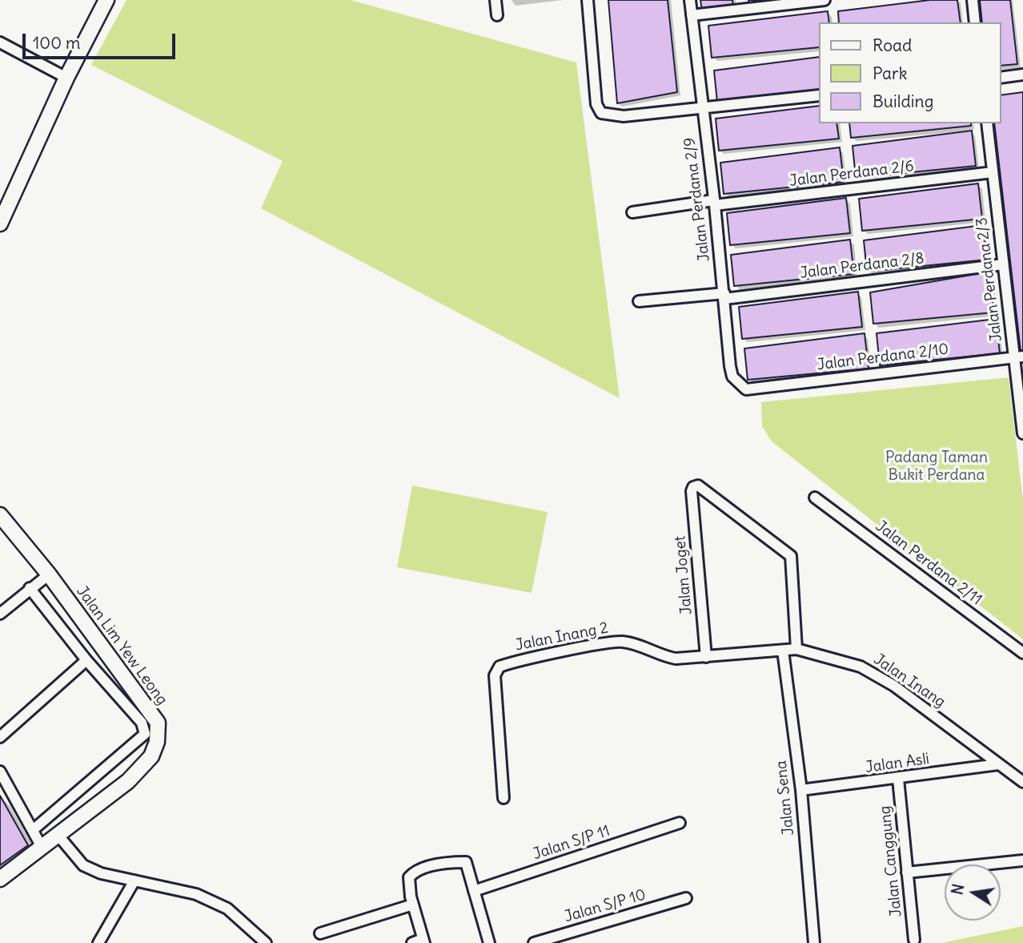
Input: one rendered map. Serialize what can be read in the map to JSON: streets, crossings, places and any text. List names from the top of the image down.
{
  "streets": {
    "street": [
      "Jalan Perdana 2/6",
      "Jalan Perdana 2/9",
      "Jalan Perdana 2/8",
      "Jalan Perdana 2/3",
      "Jalan Perdana 2/10",
      "Jalan Perdana 2/11",
      "Jalan Joget",
      "Jalan Inang 2",
      "Jalan Lim Yew Leong",
      "Jalan Inang",
      "Jalan Asli",
      "Jalan Sena",
      "Jalan S/P 11",
      "Jalan Canggung",
      "Jalan S/P 10"
    ]
  },
  "crossings": [
    ["Jalan Perdana 2/6", "Jalan Perdana 2/9"],
    ["Jalan Perdana 2/6", "Jalan Perdana 2/3"],
    ["Jalan Perdana 2/9", "Jalan Perdana 2/8"],
    ["Jalan Perdana 2/9", "Jalan Perdana 2/10"],
    ["Jalan Perdana 2/8", "Jalan Perdana 2/3"],
    ["Jalan Perdana 2/3", "Jalan Perdana 2/10"],
    ["Jalan Joget", "Jalan Inang"],
    ["Jalan Inang 2", "Jalan Inang"],
    ["Jalan Inang", "Jalan Asli"],
    ["Jalan Inang", "Jalan Sena"],
    ["Jalan Asli", "Jalan Sena"],
    ["Jalan Asli", "Jalan Canggung"]
  ],
  "parks": ["Padang Taman Bukit Perdana"],
  "legend": ["Road", "Park", "Building"],
  "scale_bar": "100 m",
  "north": "left"
}
